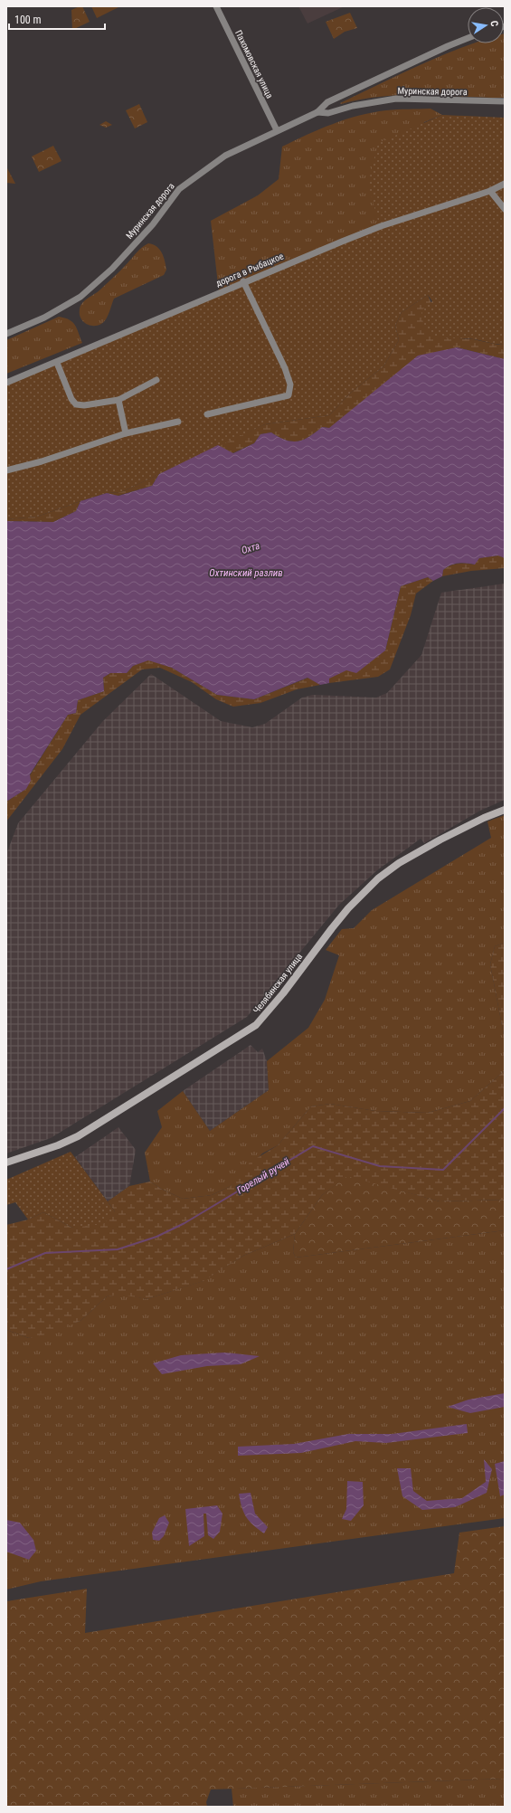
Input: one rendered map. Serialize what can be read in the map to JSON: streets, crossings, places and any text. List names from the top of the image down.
{
  "streets": {
    "street": [
      "Пахомовская улица",
      "Муринская дорога",
      "дорога в Рыбацкое",
      "Челябинская улица"
    ]
  },
  "crossings": [
    ["Пахомовская улица", "Муринская дорога"]
  ],
  "water": ["Охта", "Охтинский разлив", "Горелый ручей"],
  "scale_bar": "100 m",
  "north": "right"
}
